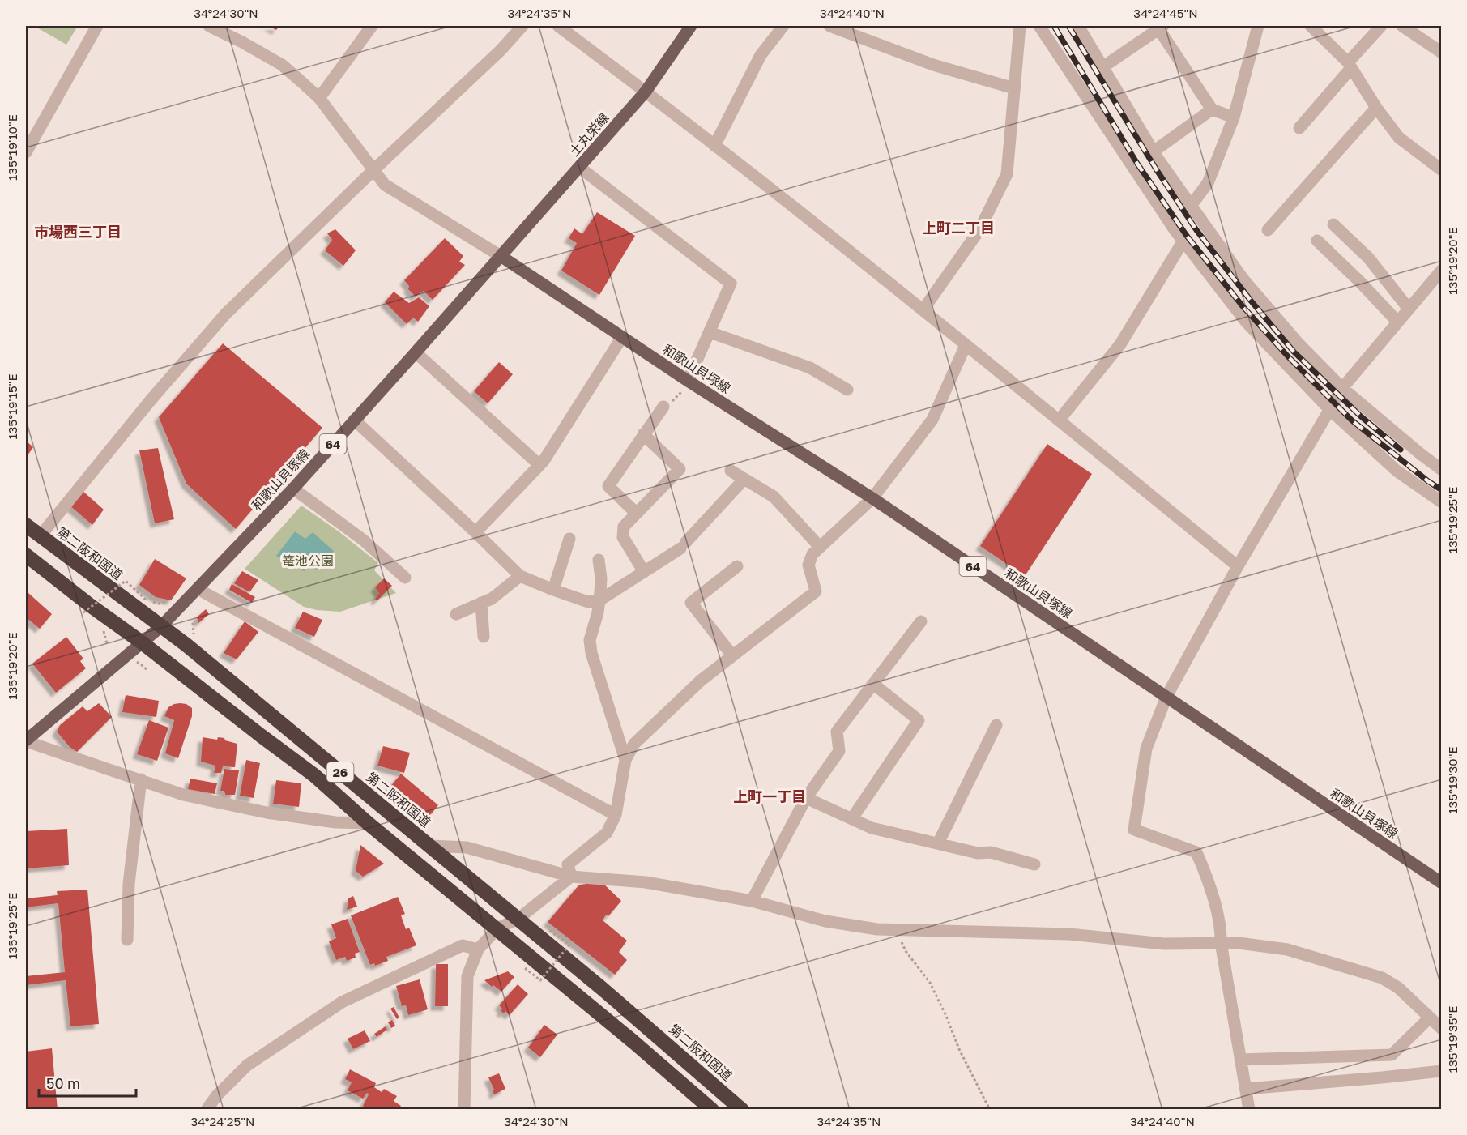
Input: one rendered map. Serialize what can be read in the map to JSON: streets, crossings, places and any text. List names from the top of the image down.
{
  "streets": {
    "highway": ["第二阪和国道", "26"],
    "main road": ["土丸栄線", "和歌山貝塚線", "64"]
  },
  "crossings": [
    ["土丸栄線", "和歌山貝塚線"],
    ["和歌山貝塚線", "第二阪和国道"],
    ["和歌山貝塚線", "26"]
  ],
  "districts": ["上町二丁目", "市場西三丁目", "上町一丁目"],
  "parks": ["篭池公園"],
  "scale_bar": "50 m",
  "coordinates": [
    "34°24'30\"N",
    "34°24'35\"N",
    "34°24'40\"N",
    "34°24'45\"N",
    "135°19'10\"E",
    "135°19'20\"E",
    "135°19'15\"E",
    "135°19'25\"E",
    "135°19'30\"E",
    "135°19'35\"E",
    "34°24'25\"N"
  ]
}
